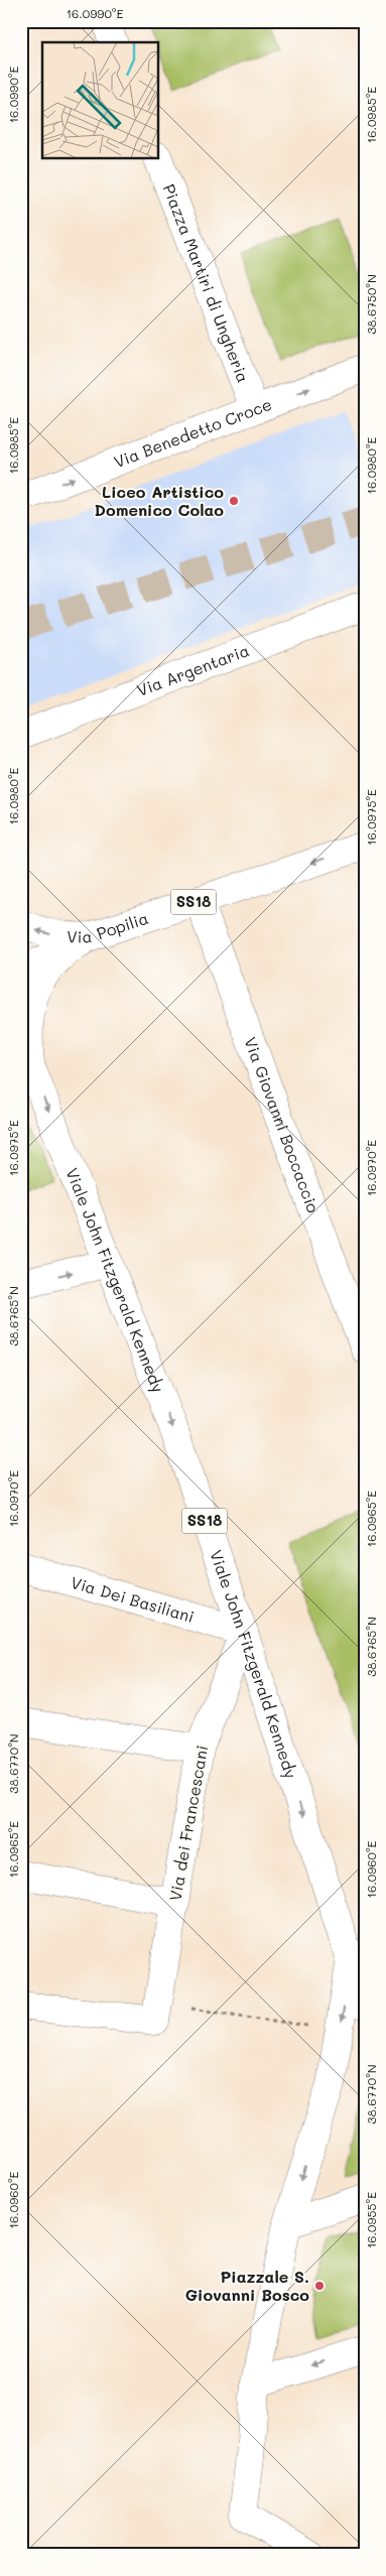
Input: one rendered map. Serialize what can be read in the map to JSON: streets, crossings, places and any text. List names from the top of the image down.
{
  "streets": {
    "street": [
      "Piazza Martiri di Ungheria",
      "Via Benedetto Croce",
      "Via Argentaria",
      "SS18",
      "Via Popilia",
      "Via Giovanni Boccaccio",
      "Viale John Fitzgerald Kennedy",
      "Via Dei Basiliani",
      "Via dei Francescani"
    ]
  },
  "crossings": [
    ["Piazza Martiri di Ungheria", "Via Benedetto Croce"],
    ["Via Popilia", "Via Giovanni Boccaccio"],
    ["Viale John Fitzgerald Kennedy", "Via Dei Basiliani"],
    ["Viale John Fitzgerald Kennedy", "Via dei Francescani"],
    ["Via Dei Basiliani", "Via dei Francescani"]
  ],
  "one_way": ["Via Benedetto Croce", "Viale John Fitzgerald Kennedy"],
  "places": ["Liceo Artistico Domenico Colao", "Piazzale S. Giovanni Bosco"],
  "coordinates": [
    "16.0990°E",
    "16.0985°E",
    "38.6750°N",
    "16.0980°E",
    "16.0975°E",
    "16.0970°E",
    "38.6765°N",
    "16.0965°E",
    "38.6770°N",
    "16.0960°E",
    "16.0955°E"
  ]
}
